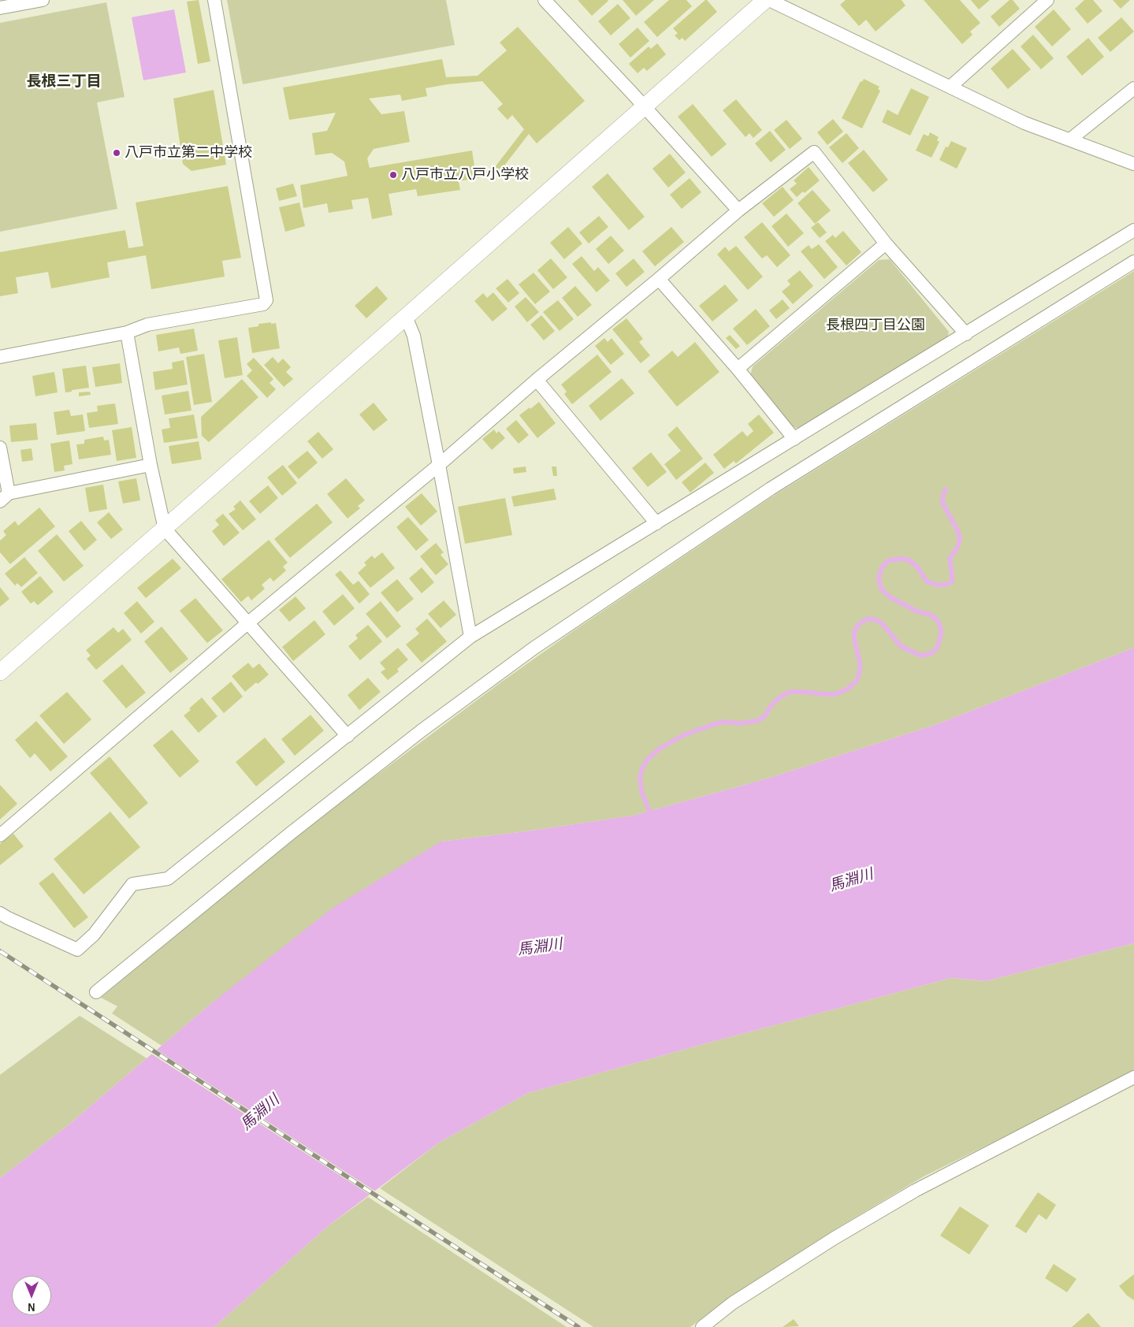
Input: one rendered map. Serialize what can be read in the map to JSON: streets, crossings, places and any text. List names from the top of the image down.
{
  "districts": ["長根三丁目"],
  "water": ["馬淵川"],
  "parks": ["長根四丁目公園"],
  "places": ["八戸市立第二中学校", "八戸市立八戸小学校"],
  "north": "bottom"
}
